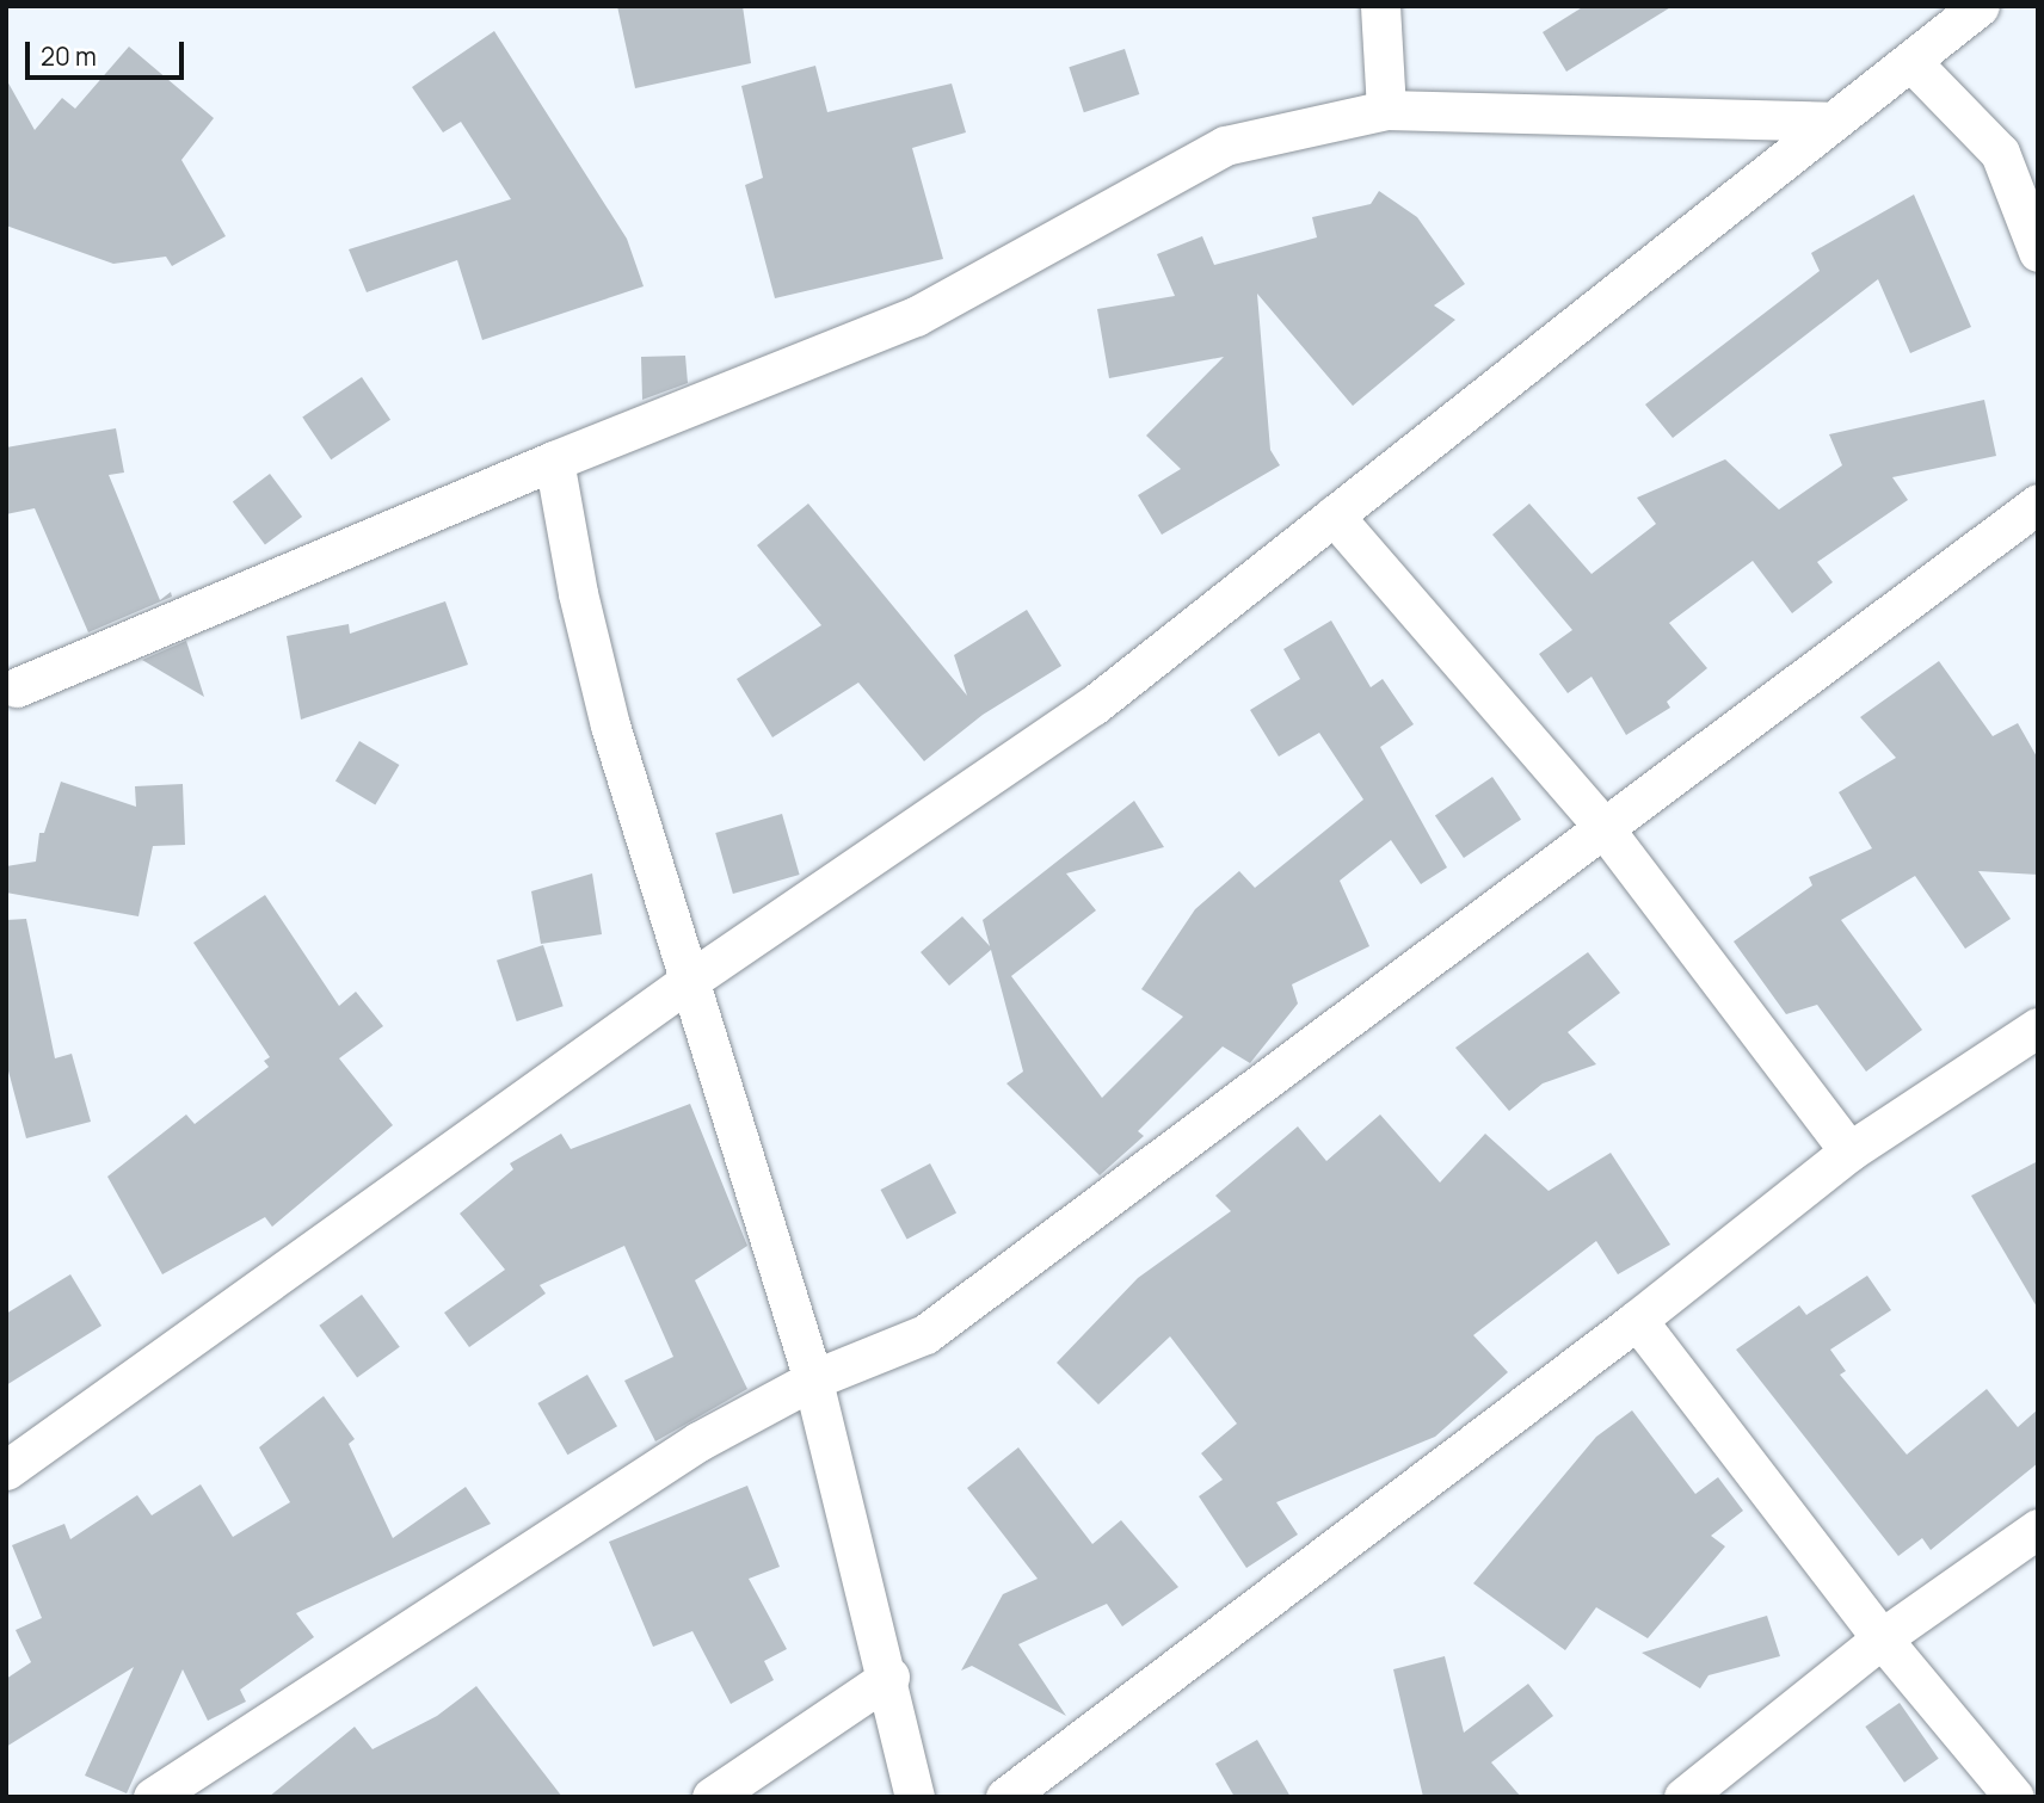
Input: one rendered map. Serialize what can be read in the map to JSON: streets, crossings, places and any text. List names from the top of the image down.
{
  "scale_bar": "20 m"
}
